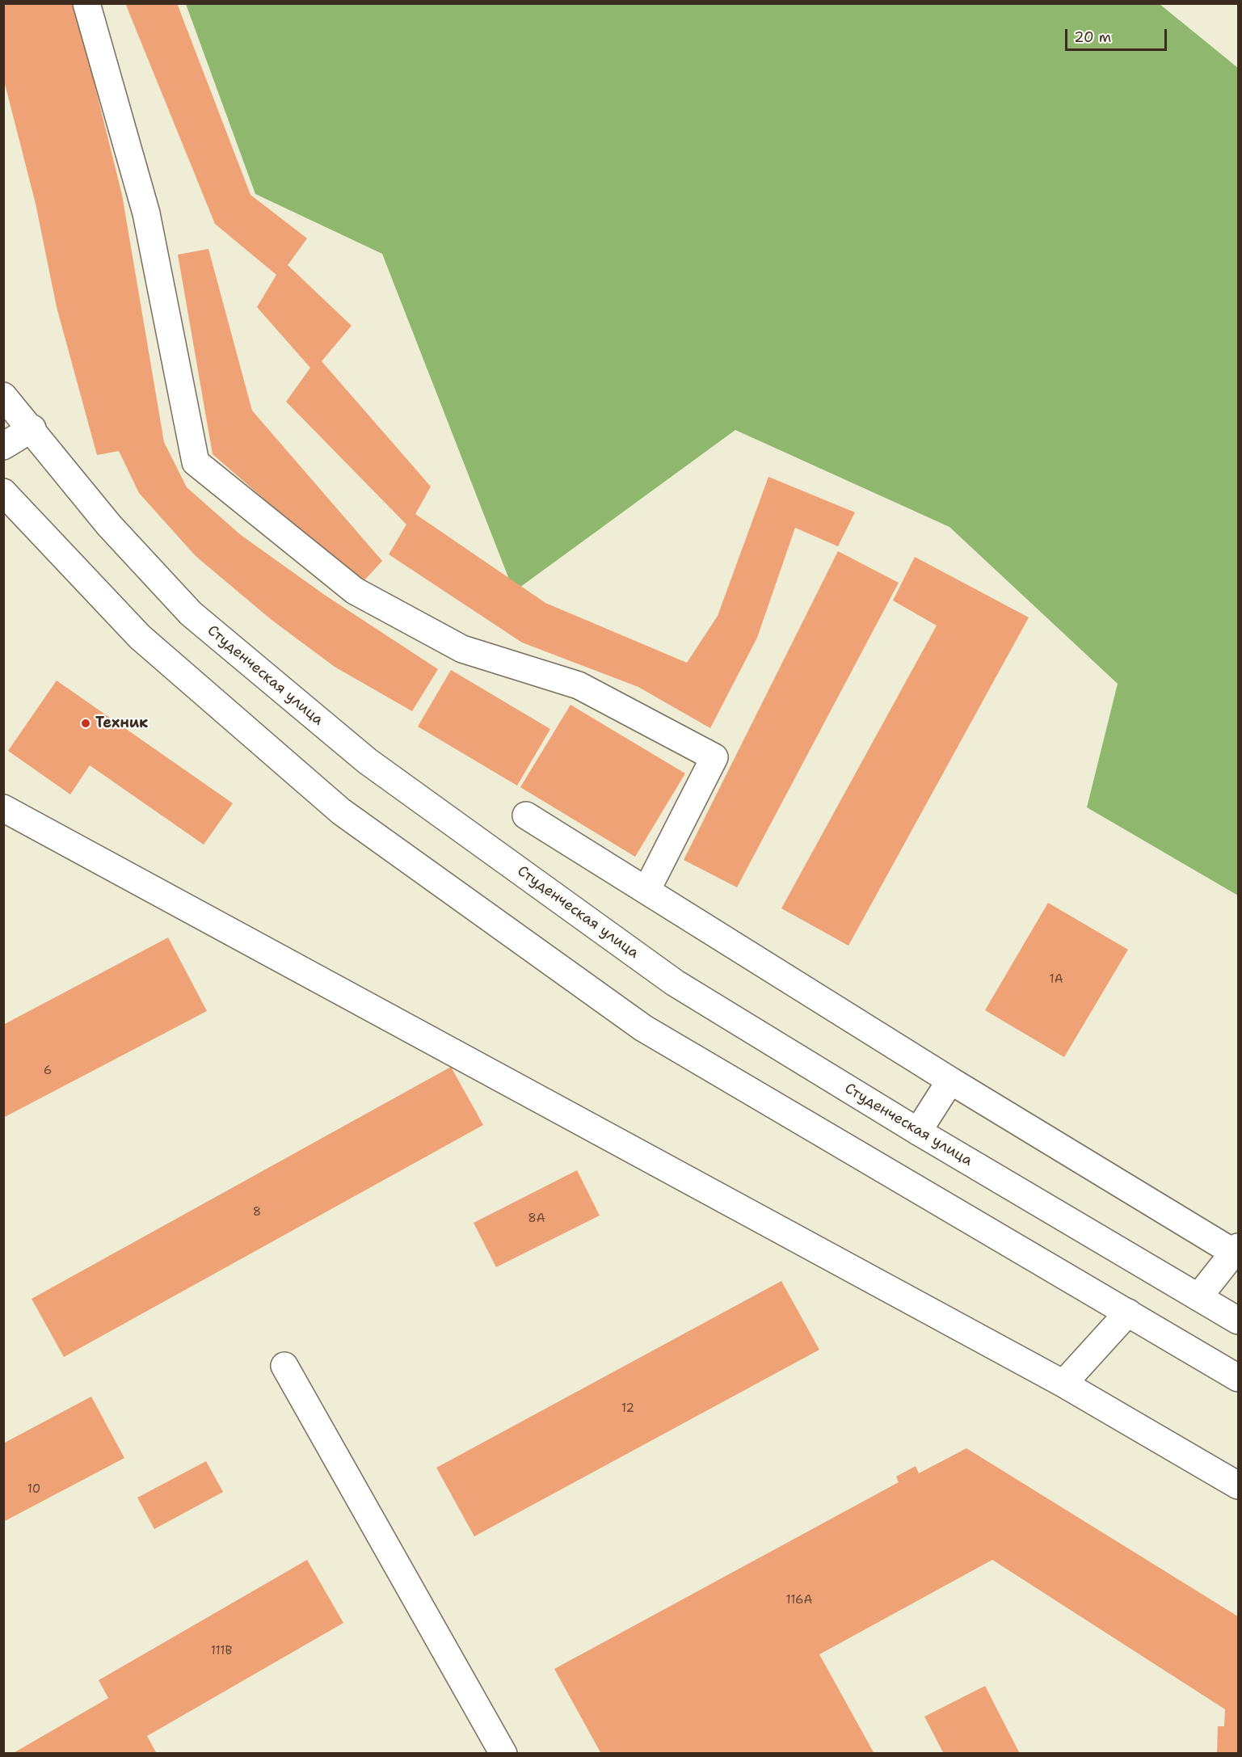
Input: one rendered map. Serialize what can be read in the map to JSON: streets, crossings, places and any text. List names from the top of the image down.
{
  "streets": {
    "main road": ["Студенческая улица"]
  },
  "places": ["Техник"],
  "house_numbers": [
    "1А",
    "6",
    "8",
    "8А",
    "12",
    "10",
    "116А",
    "111В"
  ],
  "scale_bar": "20 m"
}
